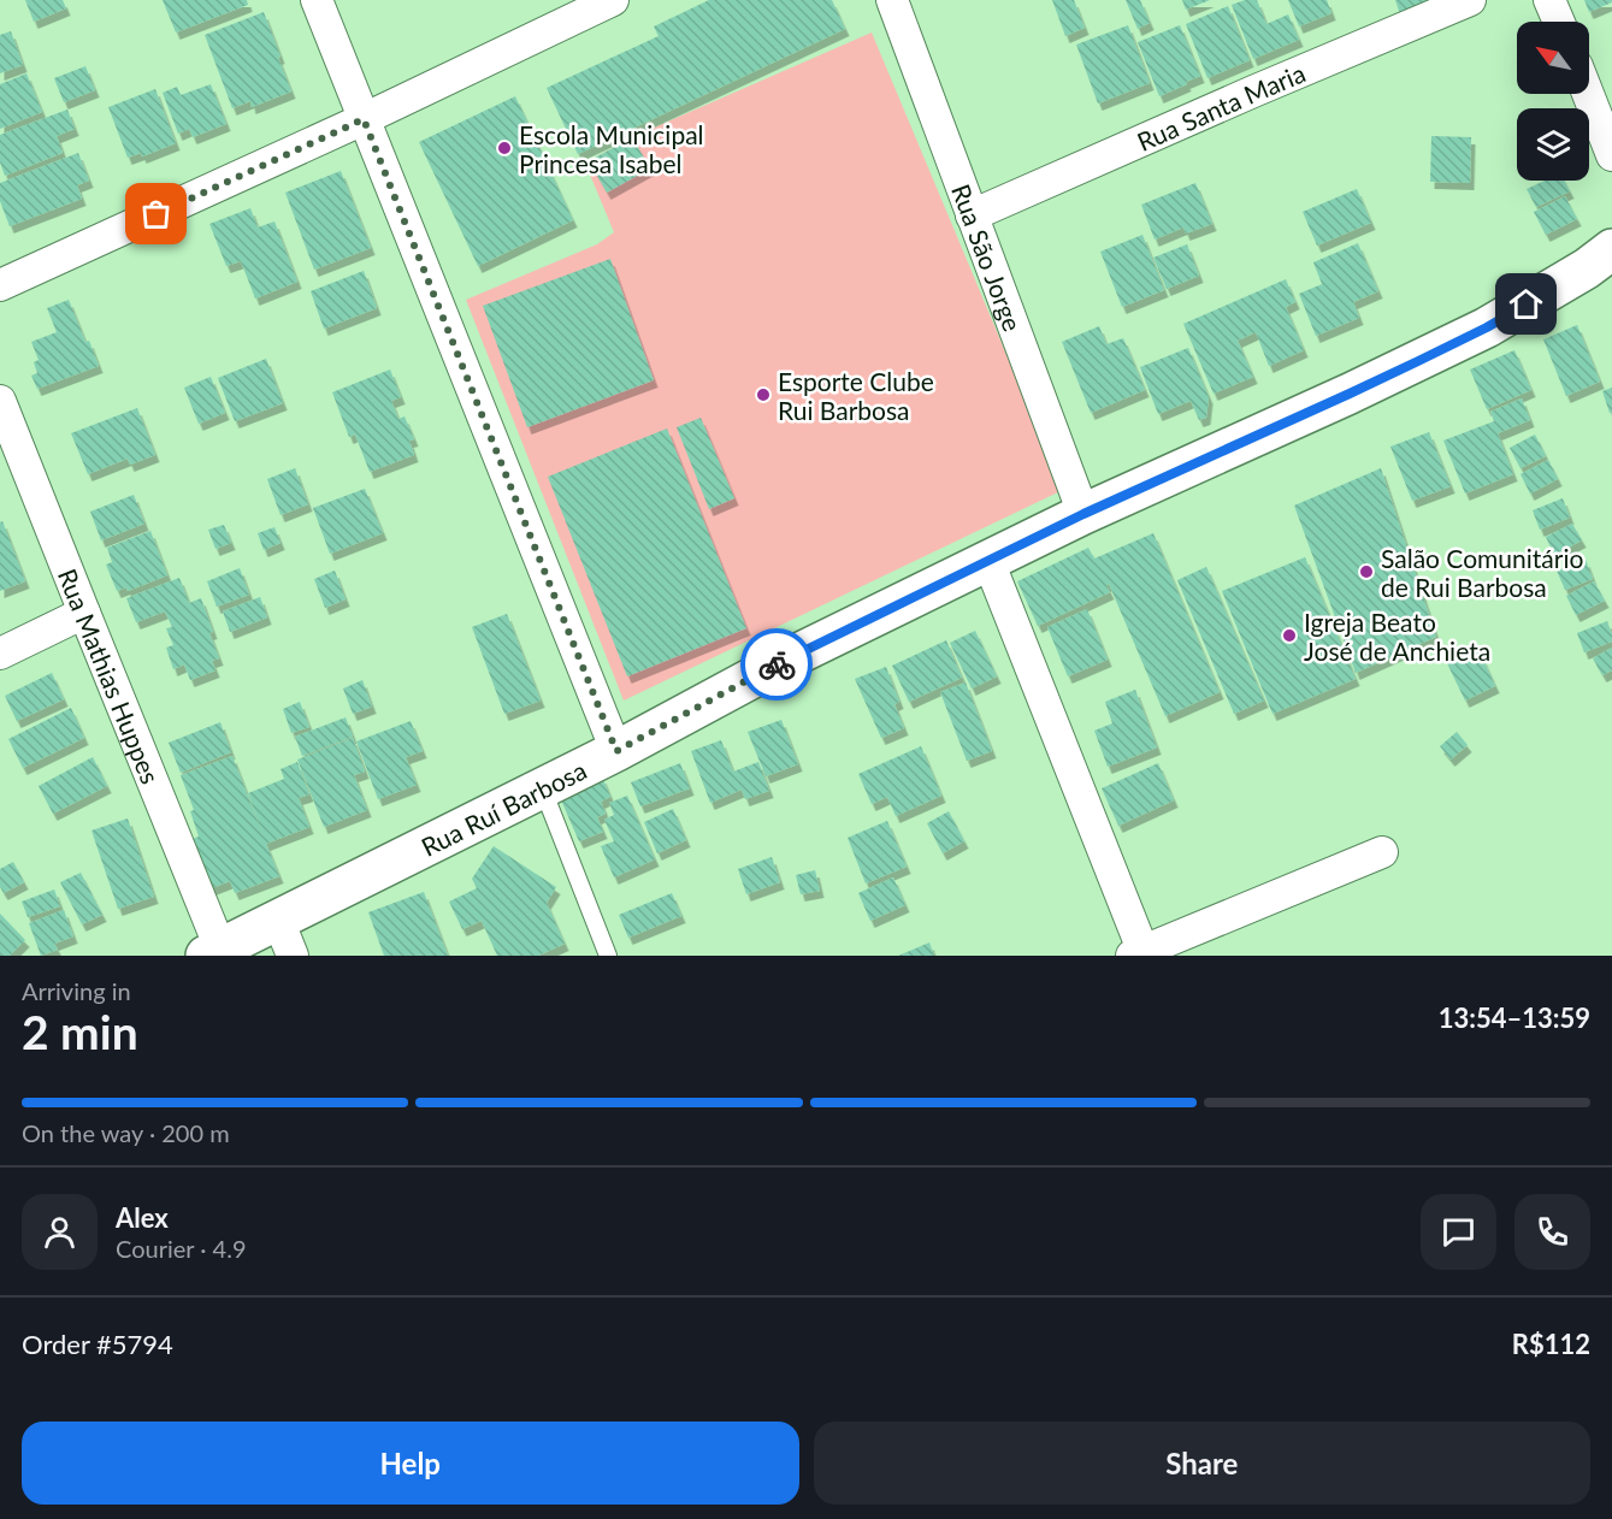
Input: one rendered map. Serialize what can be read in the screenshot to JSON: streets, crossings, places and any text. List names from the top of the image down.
{
  "streets": {
    "main road": ["Rua Ruí Barbosa"],
    "street": ["Rua Santa Maria", "Rua São Jorge", "Rua Mathias Huppes"]
  },
  "crossings": [
    ["Rua Santa Maria", "Rua São Jorge"],
    ["Rua São Jorge", "Rua Ruí Barbosa"],
    ["Rua Mathias Huppes", "Rua Ruí Barbosa"]
  ],
  "places": [
    "Escola Municipal Princesa Isabel",
    "Esporte Clube Rui Barbosa",
    "Salão Comunitário de Rui Barbosa",
    "Igreja Beato José de Anchieta"
  ],
  "north": "top left",
  "page": {
    "heading": ["2 min", "Arriving in", "13:54–13:59"],
    "panel": [
      "Alex",
      "Courier · 4.9",
      "Order #5794",
      "R$112"
    ],
    "bar": "On the way · 200 m",
    "buttons": ["Help", "Share"]
  }
}
